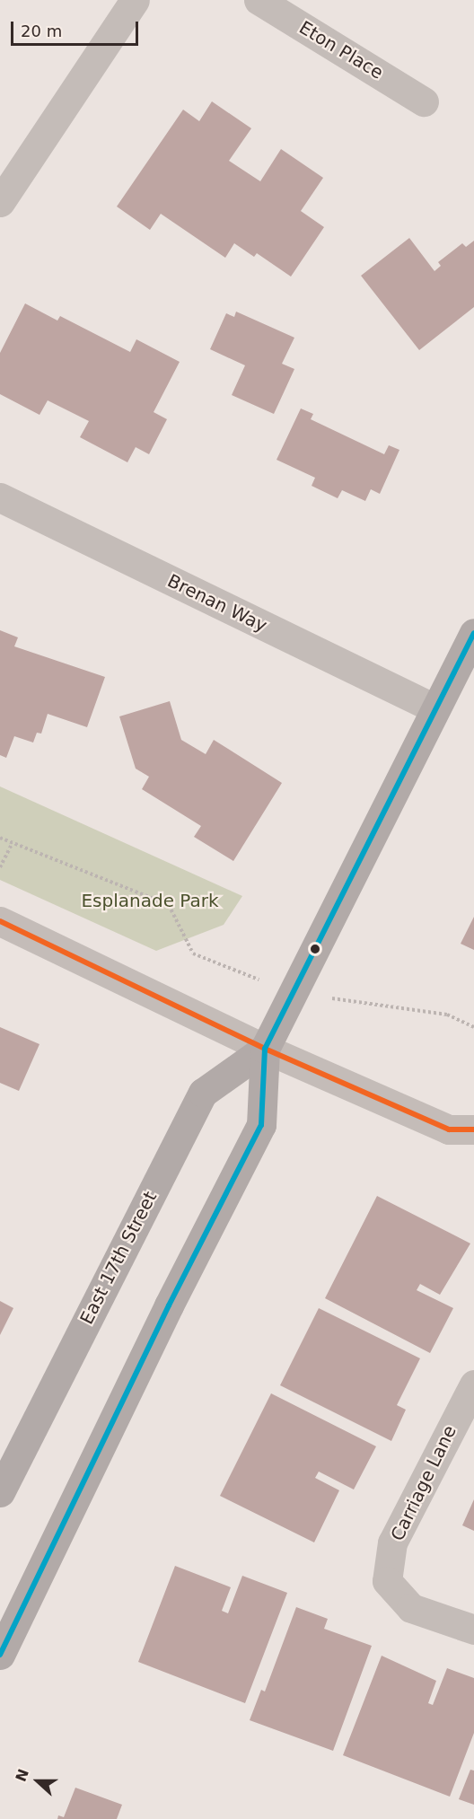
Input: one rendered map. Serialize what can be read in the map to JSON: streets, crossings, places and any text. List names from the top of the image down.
{
  "streets": {
    "main road": ["East 17th Street"],
    "street": ["Eton Place", "Brenan Way", "Carriage Lane"]
  },
  "crossings": [
    ["Brenan Way", "East 17th Street"]
  ],
  "parks": ["Esplanade Park"],
  "scale_bar": "20 m",
  "north": "left"
}
